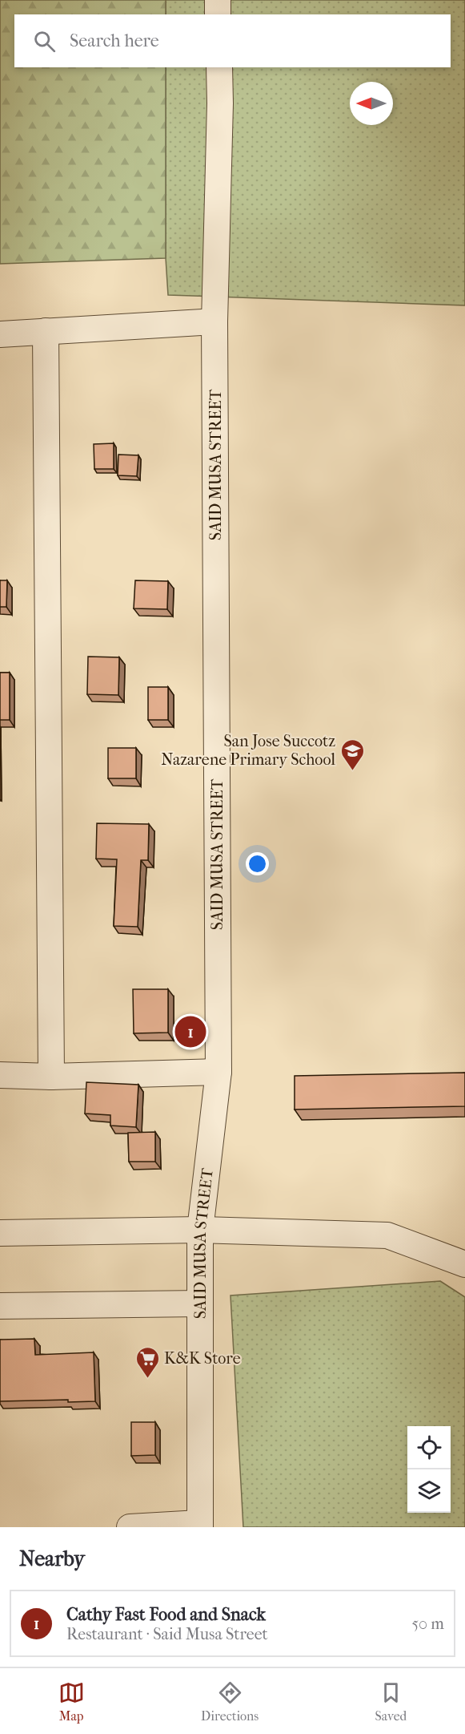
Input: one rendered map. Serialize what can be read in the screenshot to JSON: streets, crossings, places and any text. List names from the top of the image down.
{
  "streets": {
    "street": ["SAID MUSA STREET"]
  },
  "places": {
    "school or university": ["San Jose Succotz Nazarene Primary School"],
    "supermarket": ["K&K Store"]
  },
  "north": "left",
  "page": {
    "search": "Search here",
    "pins": "1",
    "heading": "Nearby",
    "list": [
      {
        "mark": "1",
        "name": "Cathy Fast Food and Snack",
        "note": "Restaurant · Said Musa Street",
        "value": "50 m"
      }
    ],
    "nav": ["Map", "Directions", "Saved"]
  }
}
